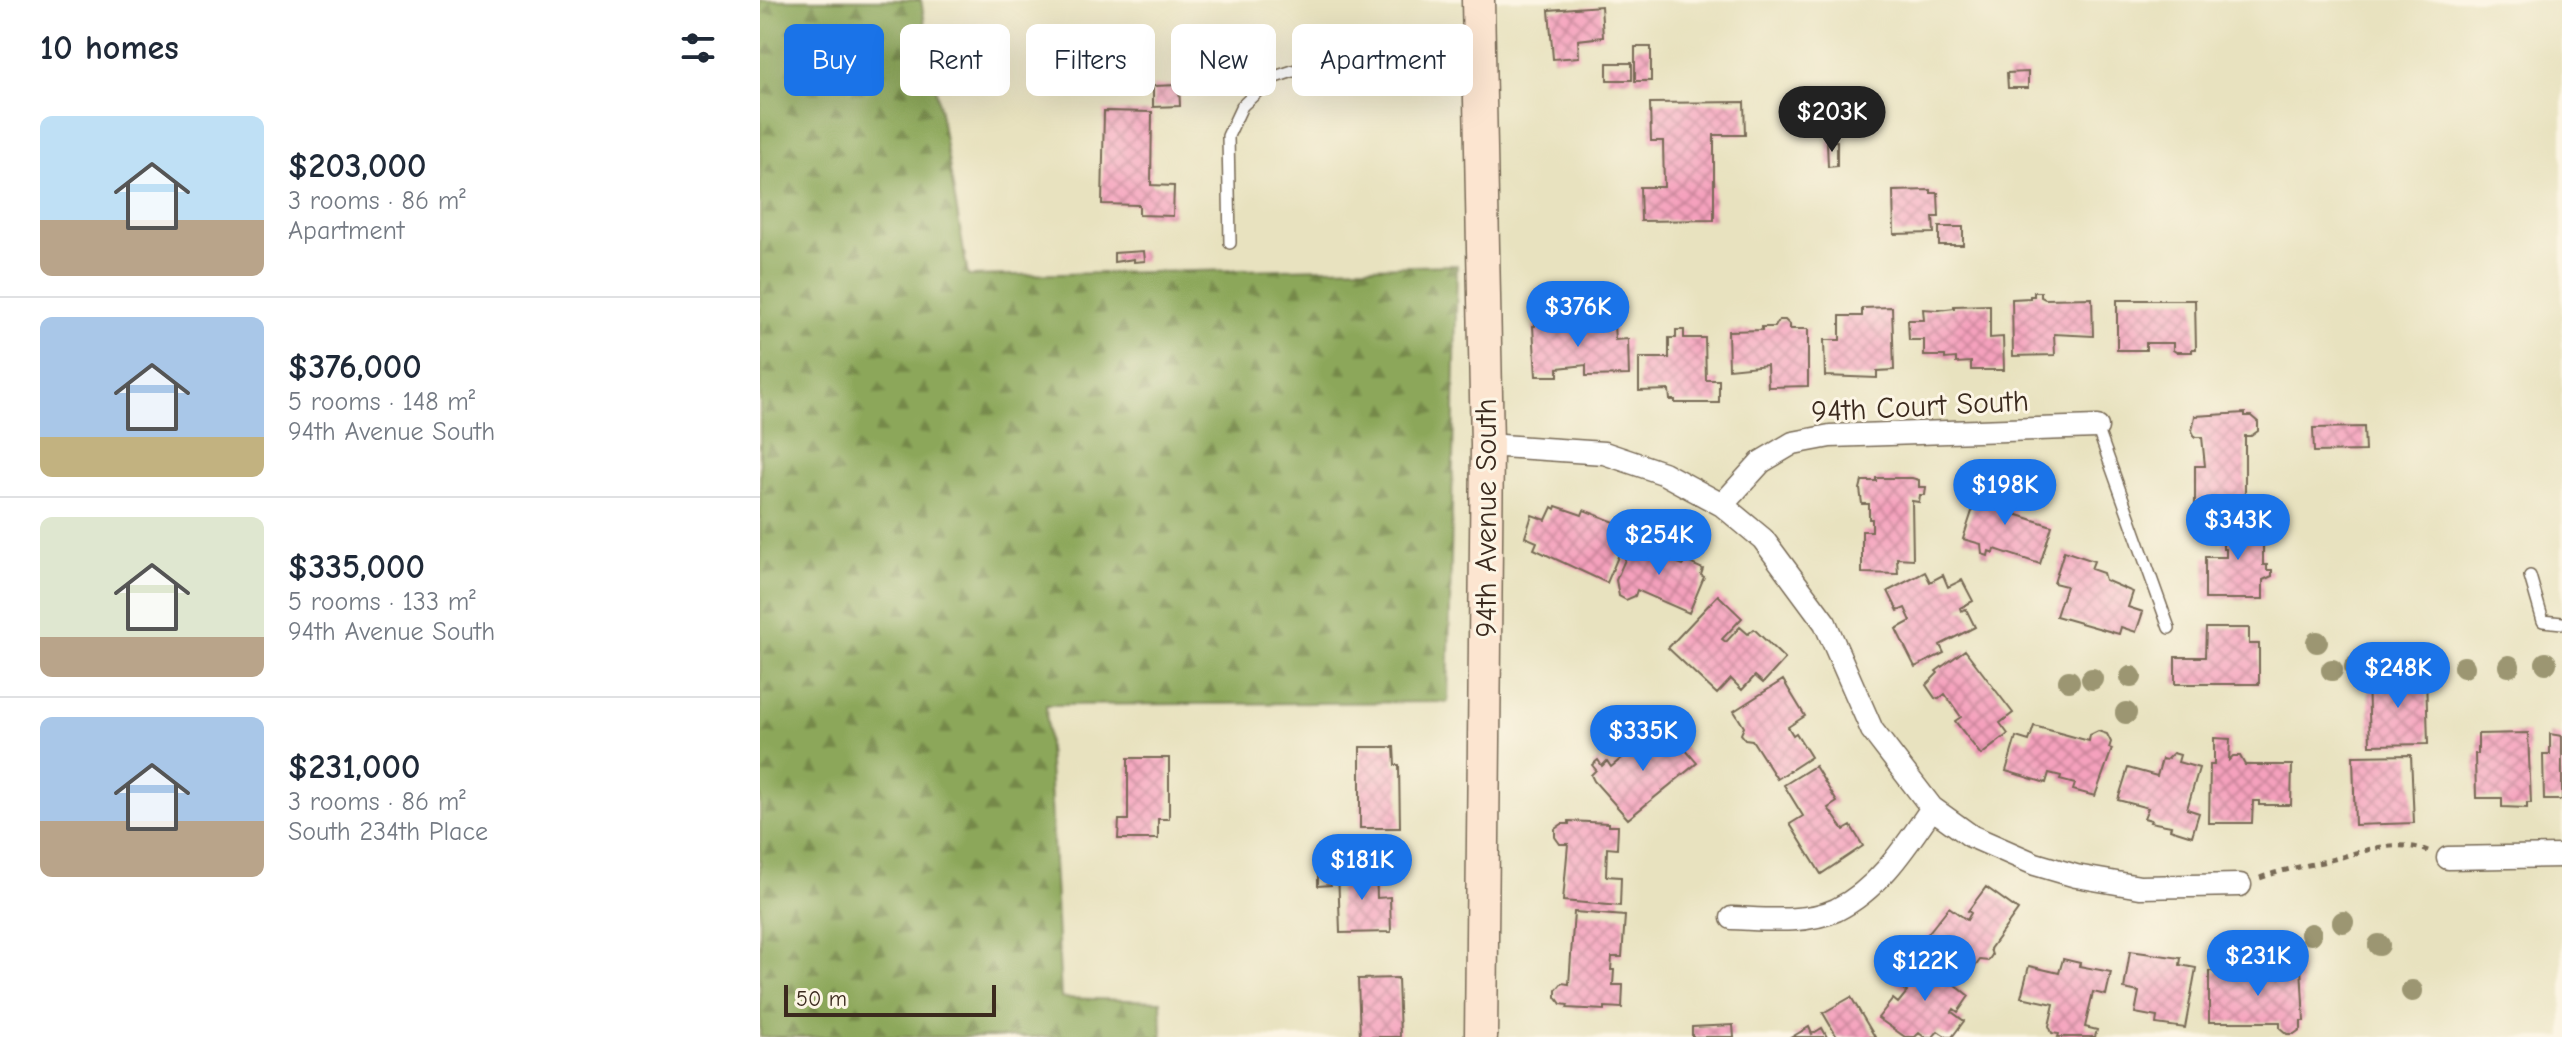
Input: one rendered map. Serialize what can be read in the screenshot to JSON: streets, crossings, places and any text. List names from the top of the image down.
{
  "streets": {
    "street": ["94th Court South", "94th Avenue South"]
  },
  "scale_bar": "50 m",
  "page": {
    "heading": "10 homes",
    "chip": [
      "Buy",
      "Rent",
      "Filters",
      "New",
      "Apartment"
    ],
    "price": [
      "$203K",
      "$376K",
      "$198K",
      "$343K",
      "$254K",
      "$248K",
      "$335K",
      "$181K",
      "$231K",
      "$122K"
    ],
    "list": [
      {
        "name": "$203,000",
        "note": "3 rooms · 86 m² · Apartment"
      },
      {
        "name": "$376,000",
        "note": "5 rooms · 148 m² · 94th Avenue South"
      },
      {
        "name": "$335,000",
        "note": "5 rooms · 133 m² · 94th Avenue South"
      },
      {
        "name": "$231,000",
        "note": "3 rooms · 86 m² · South 234th Place"
      }
    ],
    "scale": "50 m"
  }
}
